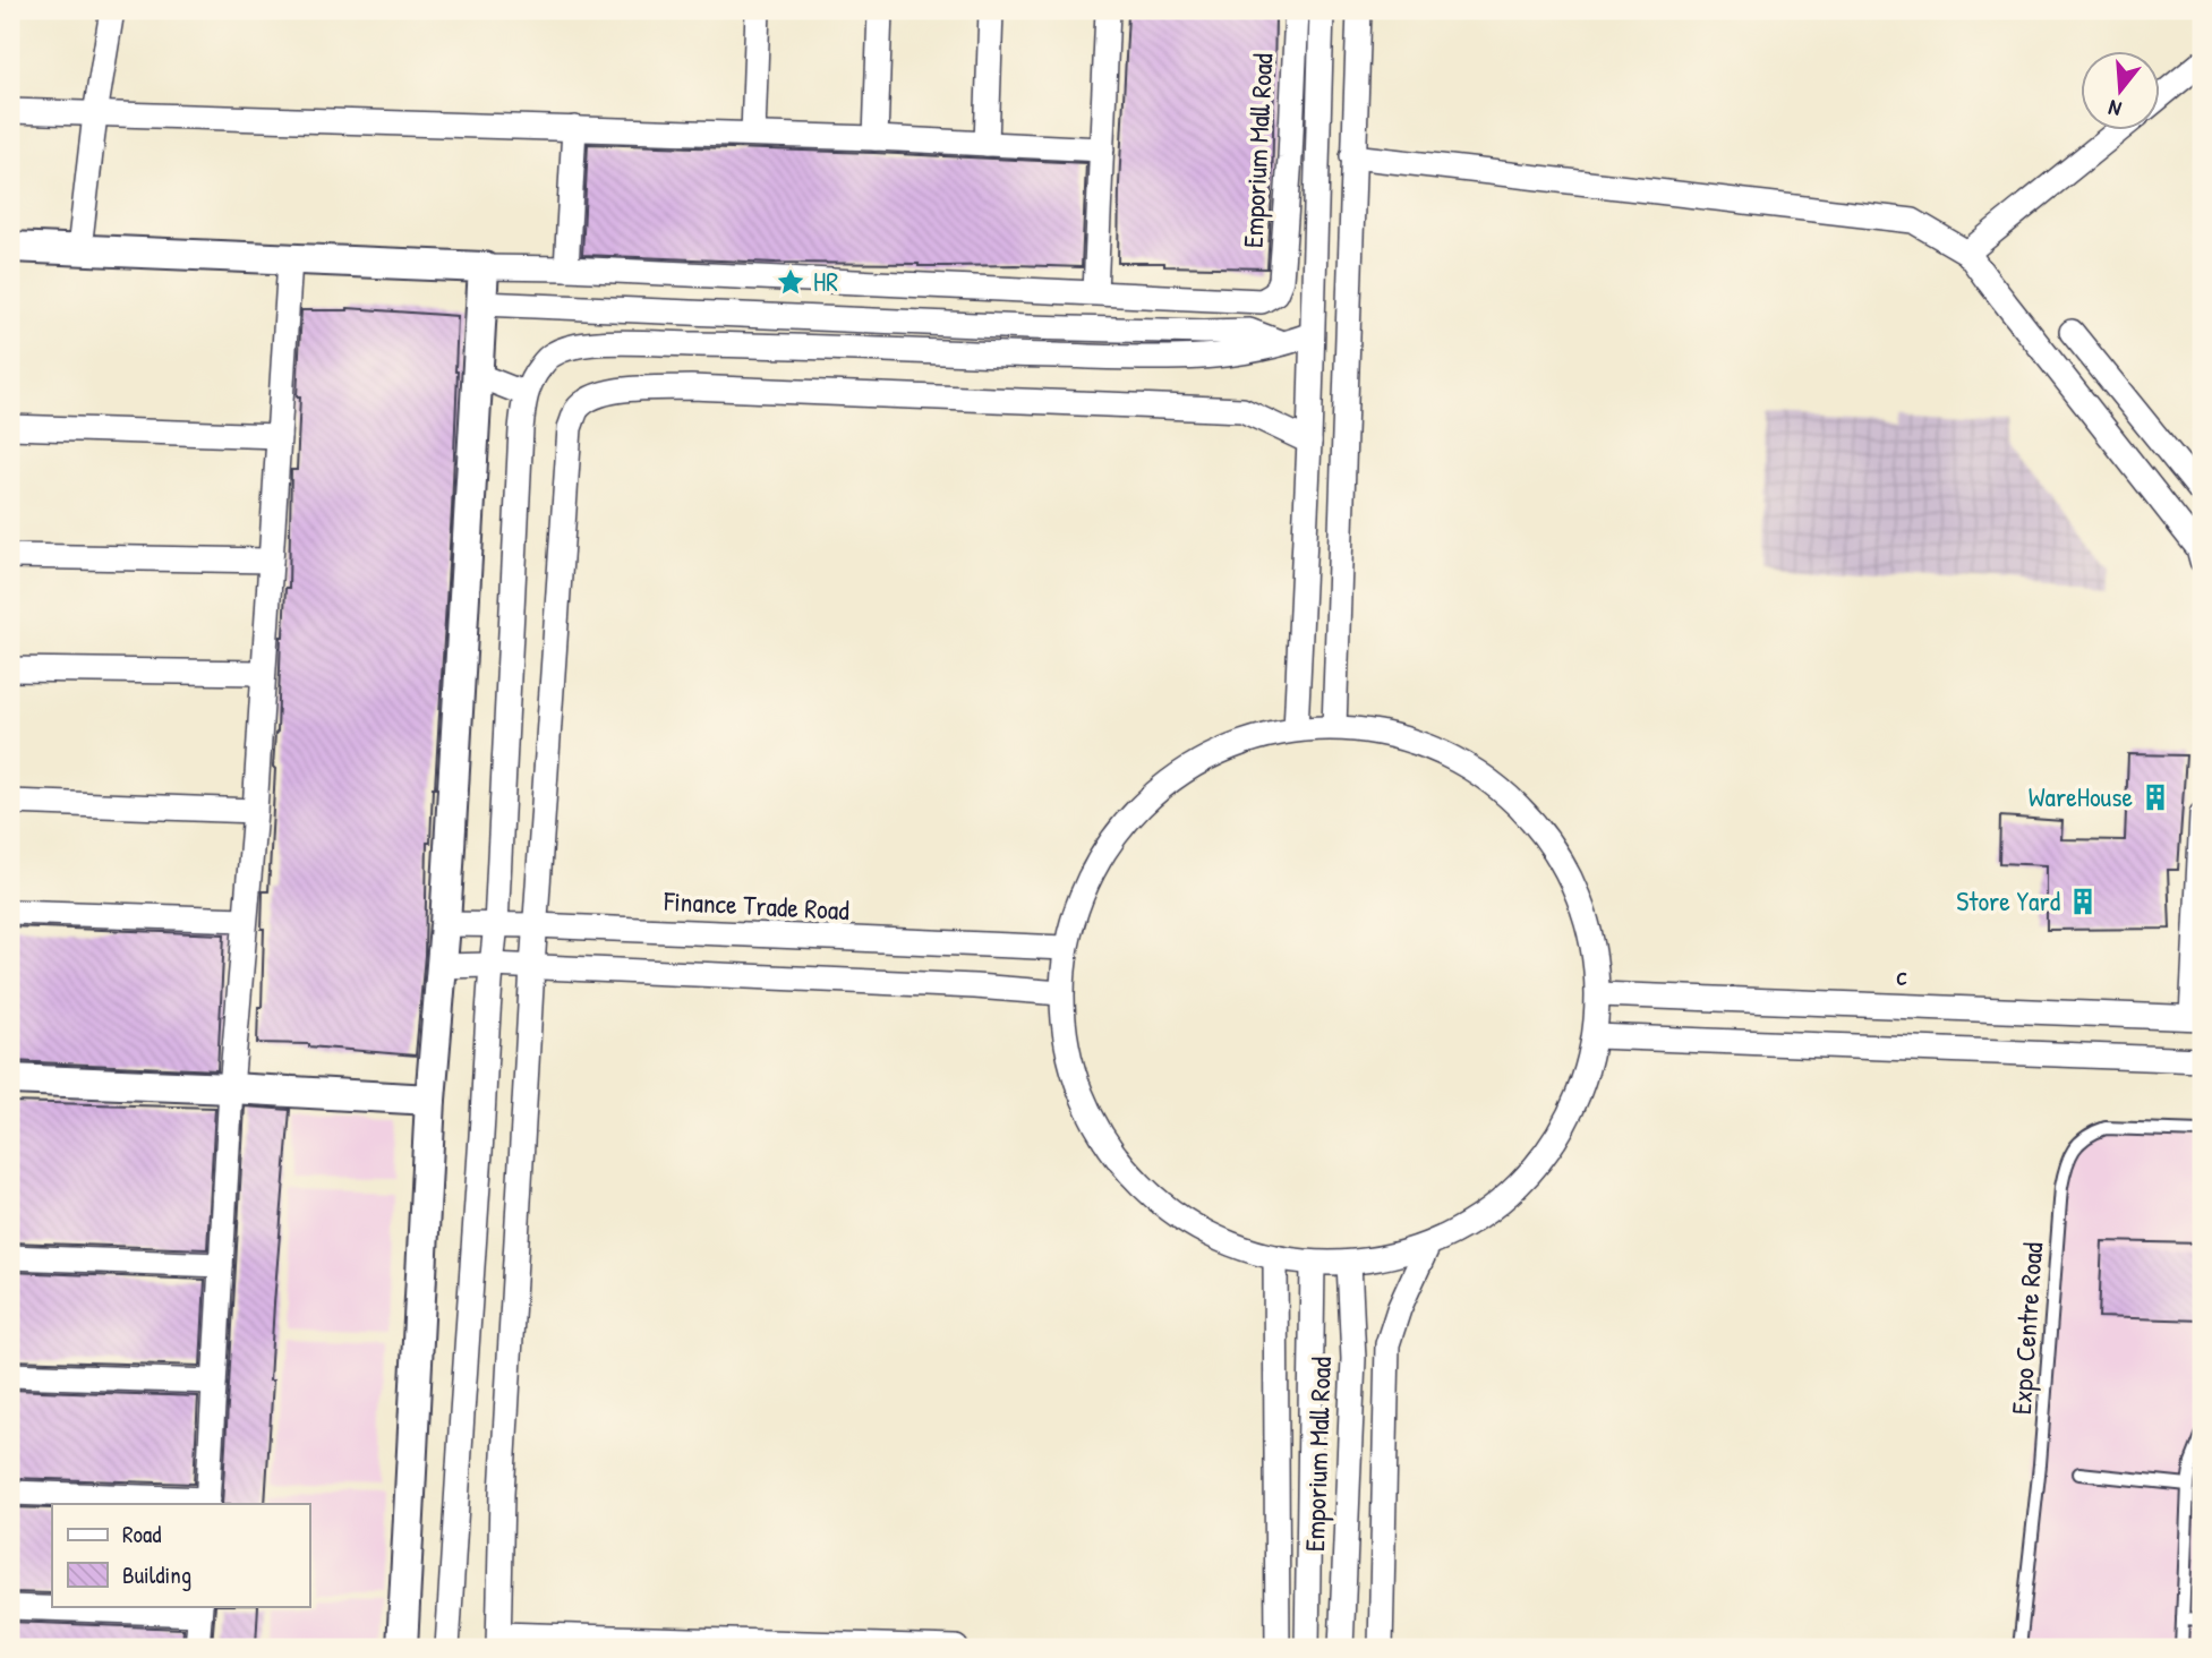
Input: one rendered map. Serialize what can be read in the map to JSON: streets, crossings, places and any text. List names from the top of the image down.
{
  "streets": {
    "street": ["Emporium Mall Road", "Finance Trade Road", "c"],
    "lane": ["Expo Centre Road"]
  },
  "places": {
    "place": ["HR"],
    "building": ["WareHouse", "Store Yard"]
  },
  "legend": ["Road", "Building"],
  "north": "bottom"
}
